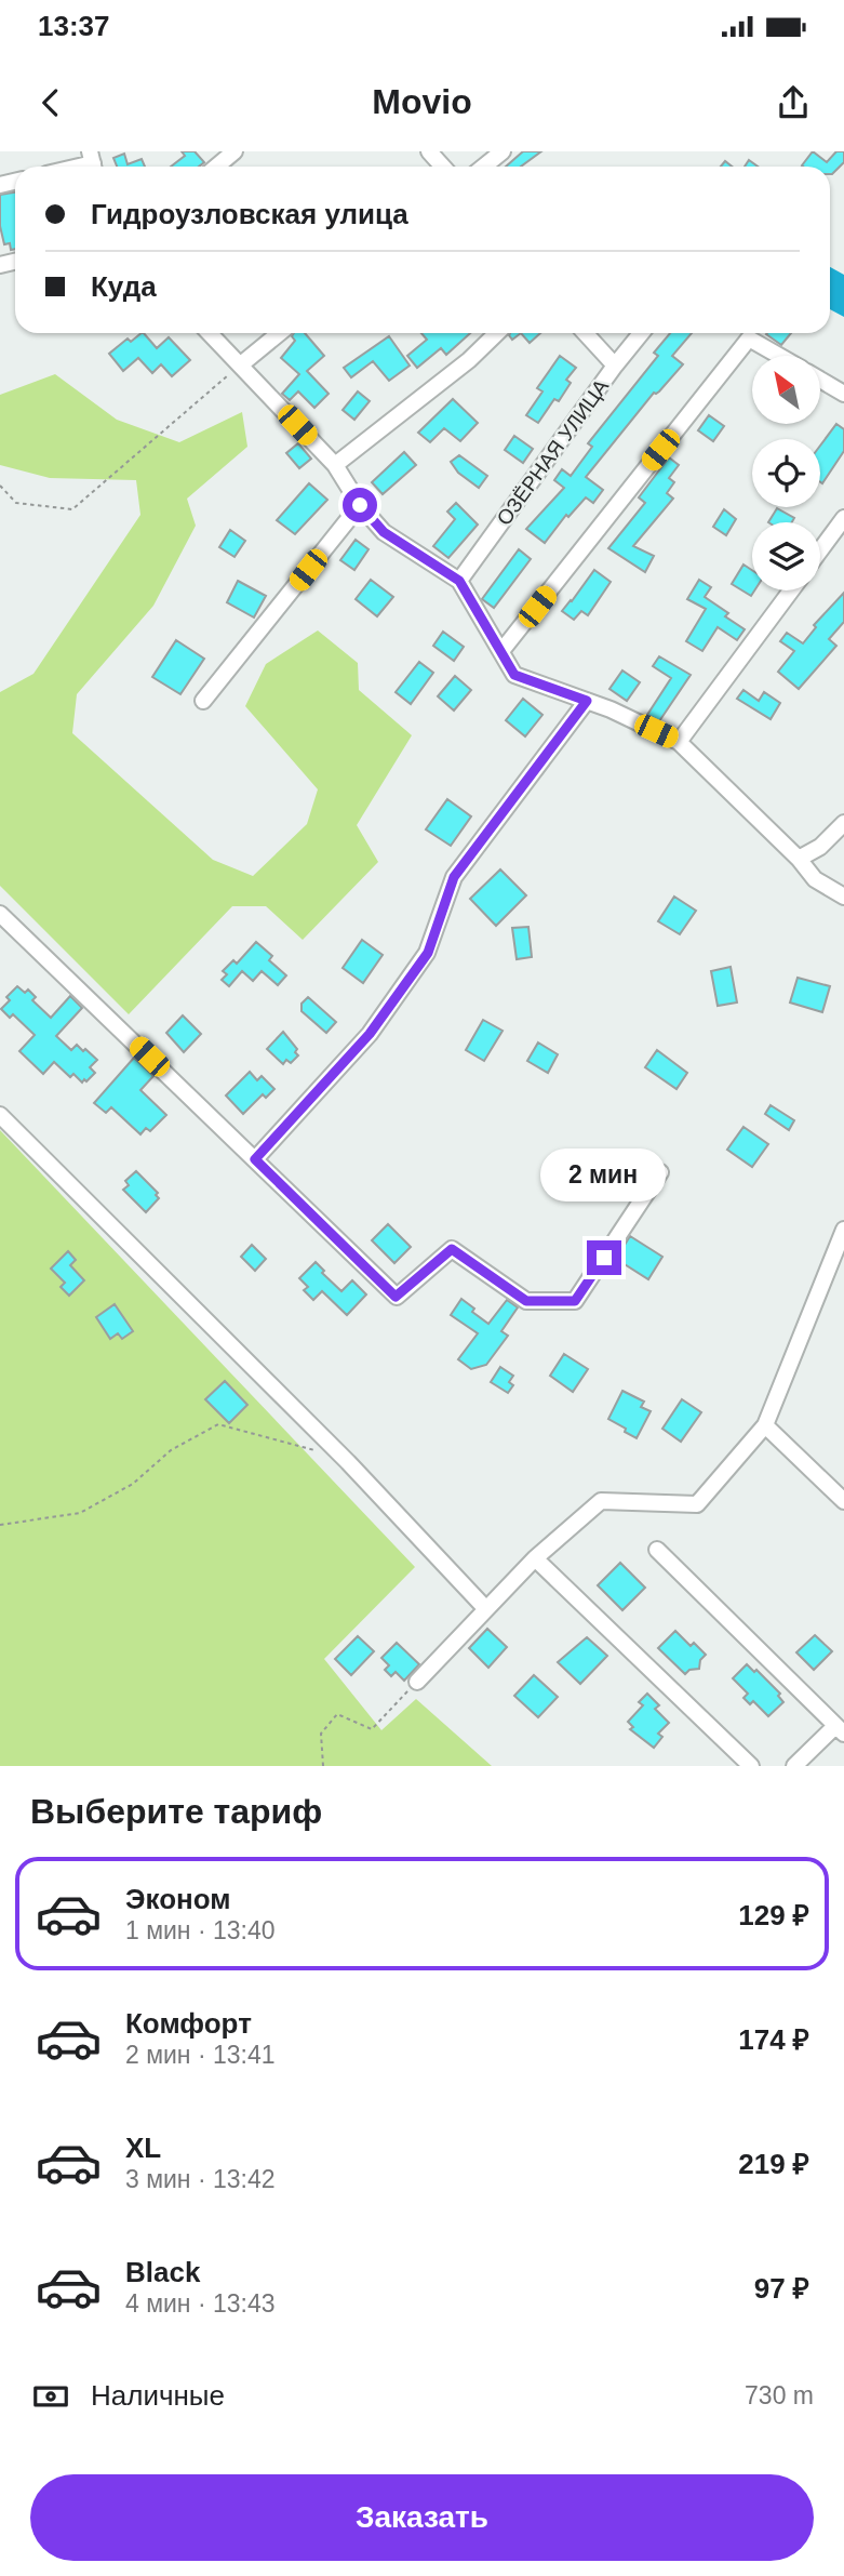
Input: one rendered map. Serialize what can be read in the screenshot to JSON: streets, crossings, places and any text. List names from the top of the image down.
{
  "streets": {
    "street": ["ОЗЁРНАЯ УЛИЦА"]
  },
  "north": "top left",
  "page": {
    "status": "13:37",
    "header": "Movio",
    "banner": ["Гидроузловская улица", "Куда"],
    "bubble": "2 мин",
    "heading": "Выберите тариф",
    "list": [
      {
        "name": "Эконом",
        "note": "1 мин · 13:40",
        "value": "129 ₽"
      },
      {
        "name": "Комфорт",
        "note": "2 мин · 13:41",
        "value": "174 ₽"
      },
      {
        "name": "XL",
        "note": "3 мин · 13:42",
        "value": "219 ₽"
      },
      {
        "name": "Black",
        "note": "4 мин · 13:43",
        "value": "97 ₽"
      }
    ],
    "pay": ["Наличные", "730 m"],
    "buttons": "Заказать"
  }
}
